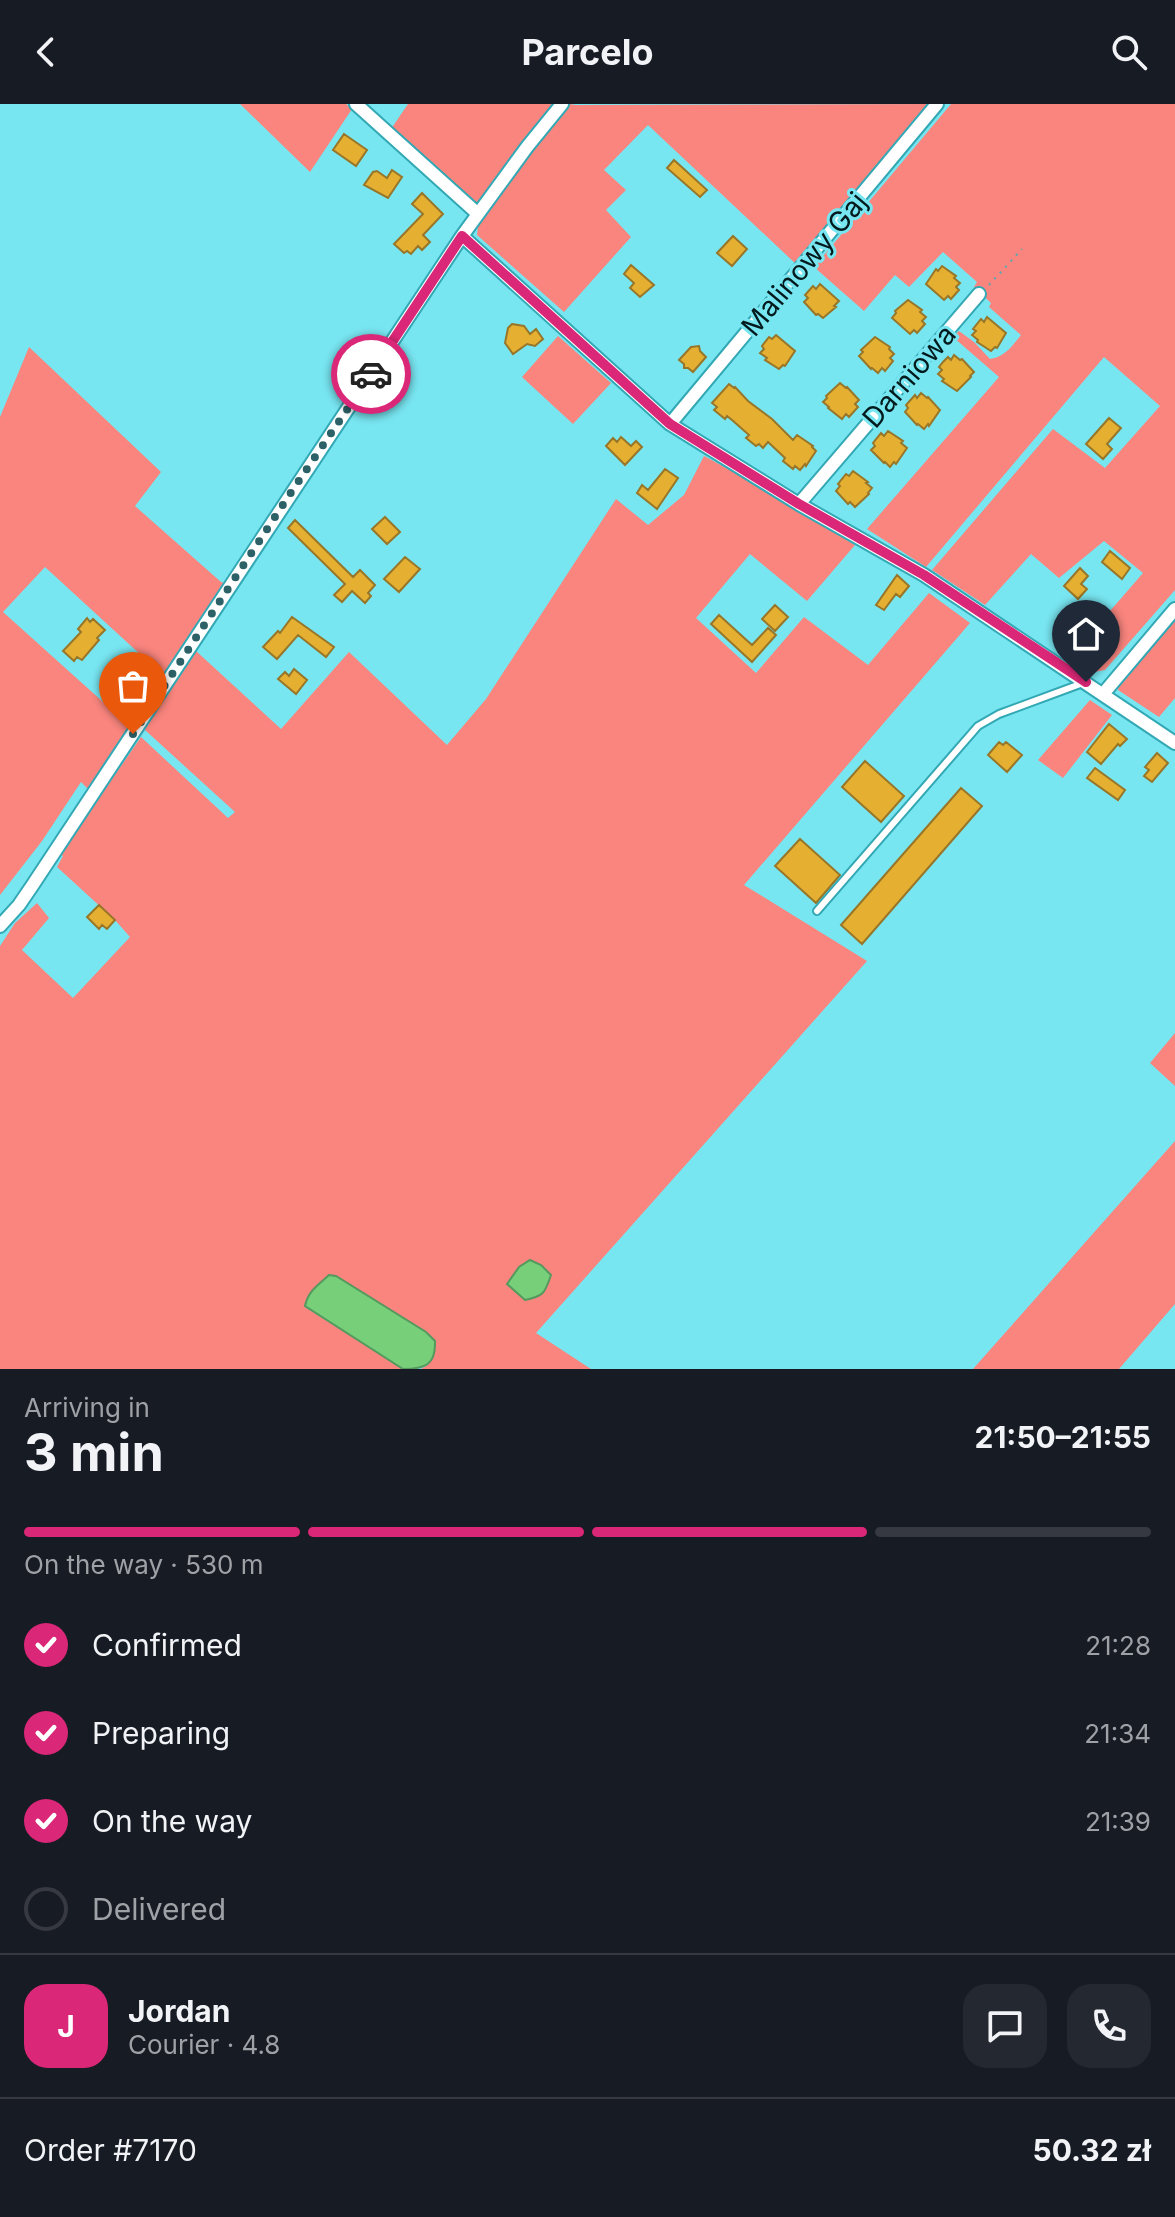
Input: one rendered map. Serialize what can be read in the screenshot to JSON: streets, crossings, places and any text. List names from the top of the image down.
{
  "streets": {
    "street": ["Malinowy Gaj", "Darniowa"]
  },
  "page": {
    "header": "Parcelo",
    "heading": ["3 min", "Arriving in", "21:50–21:55"],
    "panel": [
      "Jordan",
      "Courier · 4.8",
      "Order #7170",
      "50.32 zł"
    ],
    "bar": "On the way · 530 m",
    "list": [
      ["Confirmed", "21:28"],
      ["Preparing", "21:34"],
      ["On the way", "21:39"],
      "Delivered"
    ],
    "round": "J"
  }
}
